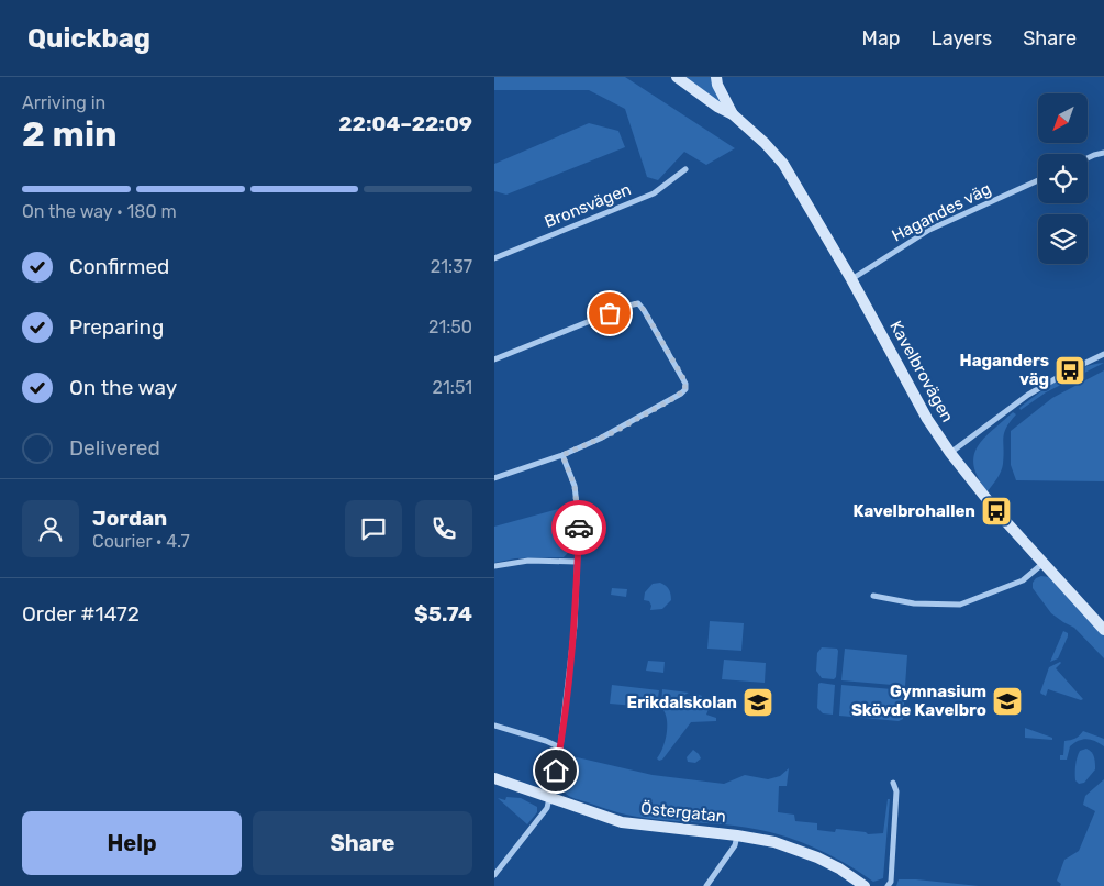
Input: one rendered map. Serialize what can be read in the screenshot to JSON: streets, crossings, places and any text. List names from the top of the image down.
{
  "streets": {
    "main road": ["Kavelbrovägen", "Östergatan"],
    "street": ["Bronsvägen", "Hagandes väg"]
  },
  "crossings": [
    ["Hagandes väg", "Kavelbrovägen"]
  ],
  "places": {
    "bus stop": ["Haganders väg", "Kavelbrohallen"],
    "school or university": ["Gymnasium Skövde Kavelbro", "Erikdalskolan"]
  },
  "north": "bottom left",
  "page": {
    "header": "Quickbag",
    "nav": ["Map", "Layers", "Share"],
    "heading": ["2 min", "Arriving in", "22:04–22:09"],
    "panel": [
      "Jordan",
      "Courier · 4.7",
      "Order #1472",
      "$5.74"
    ],
    "bar": "On the way · 180 m",
    "list": [
      ["Confirmed", "21:37"],
      ["Preparing", "21:50"],
      ["On the way", "21:51"],
      "Delivered"
    ],
    "buttons": ["Help", "Share"]
  }
}
